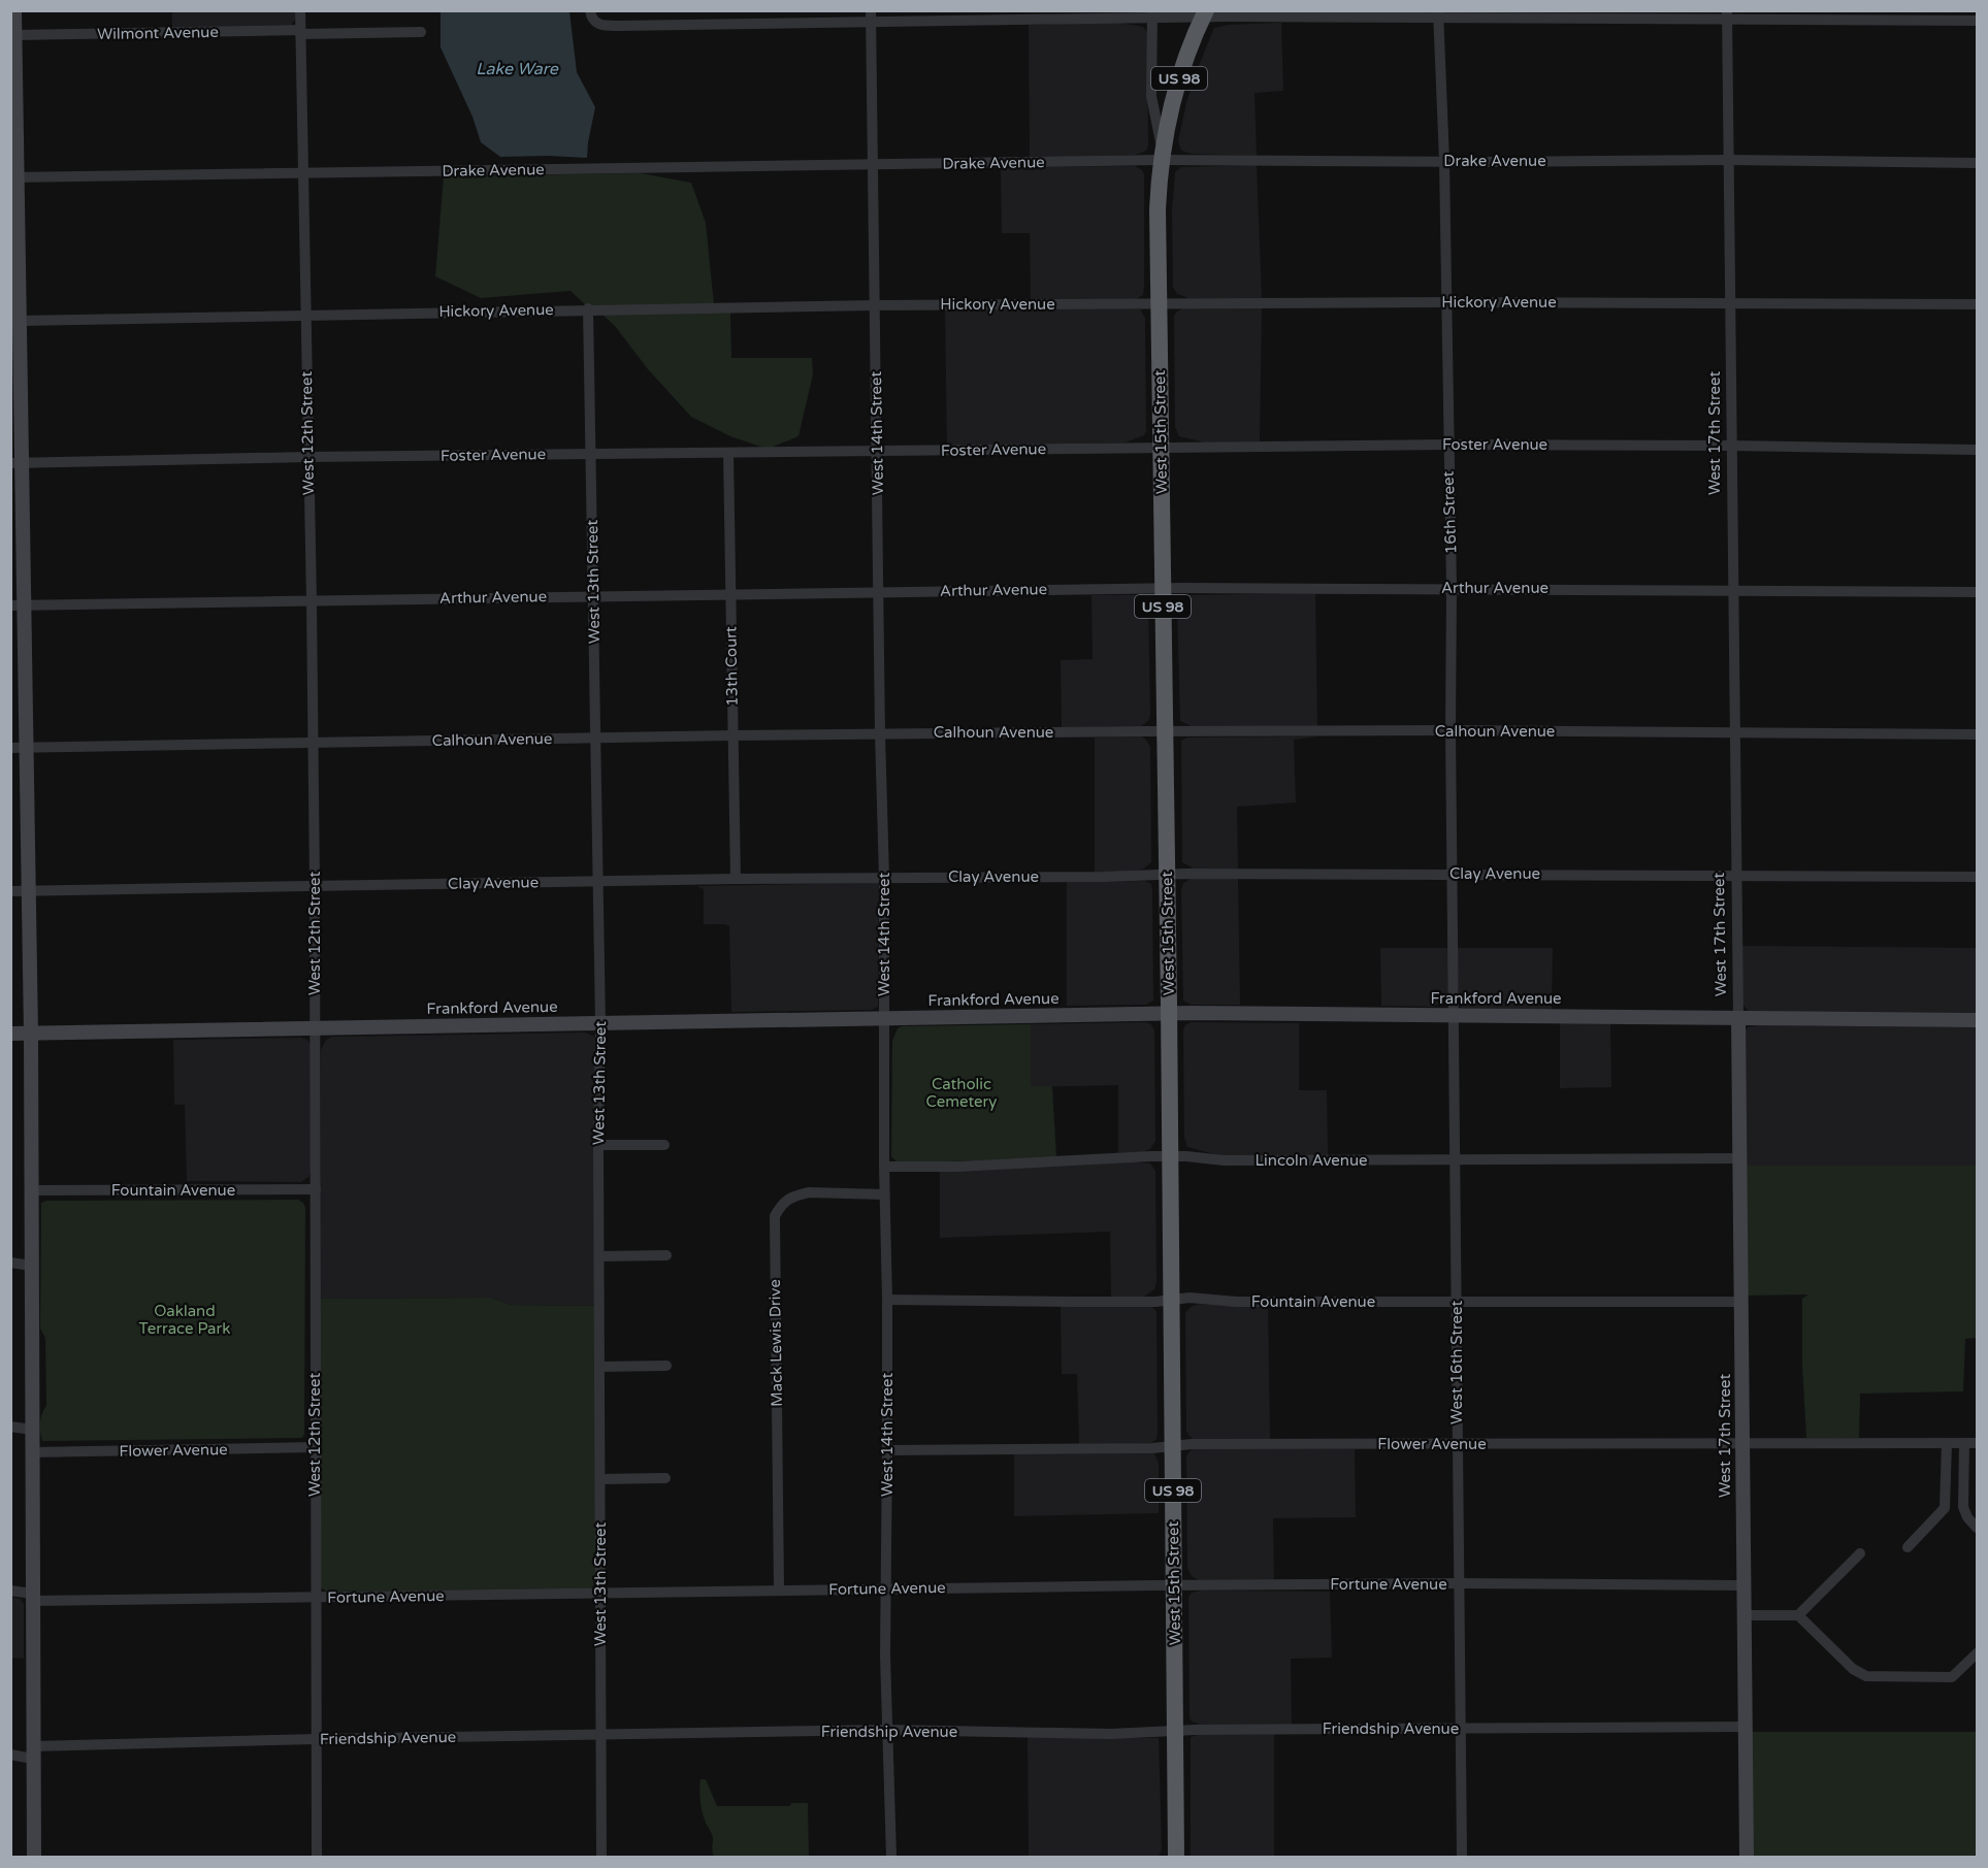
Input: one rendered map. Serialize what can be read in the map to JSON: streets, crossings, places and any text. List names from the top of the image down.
{
  "streets": {
    "highway": ["US 98", "West 15th Street"],
    "main road": ["West 17th Street", "Frankford Avenue"],
    "street": [
      "Wilmont Avenue",
      "Drake Avenue",
      "Hickory Avenue",
      "West 12th Street",
      "West 14th Street",
      "Foster Avenue",
      "16th Street",
      "West 13th Street",
      "Arthur Avenue",
      "13th Court",
      "Calhoun Avenue",
      "Clay Avenue",
      "Lincoln Avenue",
      "Fountain Avenue",
      "Mack Lewis Drive",
      "West 16th Street",
      "Flower Avenue",
      "Fortune Avenue",
      "Friendship Avenue"
    ]
  },
  "crossings": [
    ["Wilmont Avenue", "West 12th Street"],
    ["US 98", "Drake Avenue"],
    ["US 98", "West 15th Street"],
    ["Drake Avenue", "West 15th Street"],
    ["Drake Avenue", "West 12th Street"],
    ["Drake Avenue", "West 14th Street"],
    ["Drake Avenue", "West 17th Street"],
    ["Drake Avenue", "16th Street"],
    ["Hickory Avenue", "West 15th Street"],
    ["Hickory Avenue", "West 12th Street"],
    ["Hickory Avenue", "West 14th Street"],
    ["Hickory Avenue", "West 17th Street"],
    ["Hickory Avenue", "16th Street"],
    ["Hickory Avenue", "West 13th Street"],
    ["West 15th Street", "Foster Avenue"],
    ["West 15th Street", "Arthur Avenue"],
    ["West 15th Street", "Calhoun Avenue"],
    ["West 15th Street", "Clay Avenue"],
    ["West 15th Street", "Frankford Avenue"],
    ["West 15th Street", "Lincoln Avenue"],
    ["West 15th Street", "Fountain Avenue"],
    ["West 15th Street", "Flower Avenue"],
    ["West 15th Street", "Fortune Avenue"],
    ["West 15th Street", "Friendship Avenue"],
    ["West 12th Street", "Foster Avenue"],
    ["West 12th Street", "Arthur Avenue"],
    ["West 12th Street", "Calhoun Avenue"],
    ["West 12th Street", "Clay Avenue"],
    ["West 12th Street", "Frankford Avenue"],
    ["West 12th Street", "Fountain Avenue"],
    ["West 12th Street", "Flower Avenue"],
    ["West 12th Street", "Fortune Avenue"],
    ["West 12th Street", "Friendship Avenue"],
    ["West 14th Street", "Foster Avenue"],
    ["West 14th Street", "Arthur Avenue"],
    ["West 14th Street", "Calhoun Avenue"],
    ["West 14th Street", "Clay Avenue"],
    ["West 14th Street", "Frankford Avenue"],
    ["West 14th Street", "Lincoln Avenue"],
    ["West 14th Street", "Fountain Avenue"],
    ["West 14th Street", "Mack Lewis Drive"],
    ["West 14th Street", "Flower Avenue"],
    ["West 14th Street", "Fortune Avenue"],
    ["West 14th Street", "Friendship Avenue"],
    ["West 17th Street", "Foster Avenue"],
    ["West 17th Street", "Arthur Avenue"],
    ["West 17th Street", "Calhoun Avenue"],
    ["West 17th Street", "Clay Avenue"],
    ["West 17th Street", "Frankford Avenue"],
    ["West 17th Street", "Lincoln Avenue"],
    ["West 17th Street", "Fountain Avenue"],
    ["West 17th Street", "Flower Avenue"],
    ["West 17th Street", "Fortune Avenue"],
    ["West 17th Street", "Friendship Avenue"],
    ["Foster Avenue", "16th Street"],
    ["Foster Avenue", "West 13th Street"],
    ["Foster Avenue", "13th Court"],
    ["16th Street", "Arthur Avenue"],
    ["16th Street", "Calhoun Avenue"],
    ["16th Street", "Clay Avenue"],
    ["16th Street", "Frankford Avenue"],
    ["16th Street", "West 16th Street"],
    ["West 13th Street", "Arthur Avenue"],
    ["West 13th Street", "Calhoun Avenue"],
    ["West 13th Street", "Clay Avenue"],
    ["West 13th Street", "Frankford Avenue"],
    ["West 13th Street", "Fortune Avenue"],
    ["West 13th Street", "Friendship Avenue"],
    ["Arthur Avenue", "13th Court"],
    ["13th Court", "Calhoun Avenue"],
    ["13th Court", "Clay Avenue"],
    ["Frankford Avenue", "West 16th Street"],
    ["Lincoln Avenue", "West 16th Street"],
    ["Fountain Avenue", "West 16th Street"],
    ["Mack Lewis Drive", "Fortune Avenue"],
    ["West 16th Street", "Flower Avenue"],
    ["West 16th Street", "Fortune Avenue"],
    ["West 16th Street", "Friendship Avenue"]
  ],
  "water": ["Lake Ware"],
  "parks": ["Catholic Cemetery", "Oakland Terrace Park"]
}
